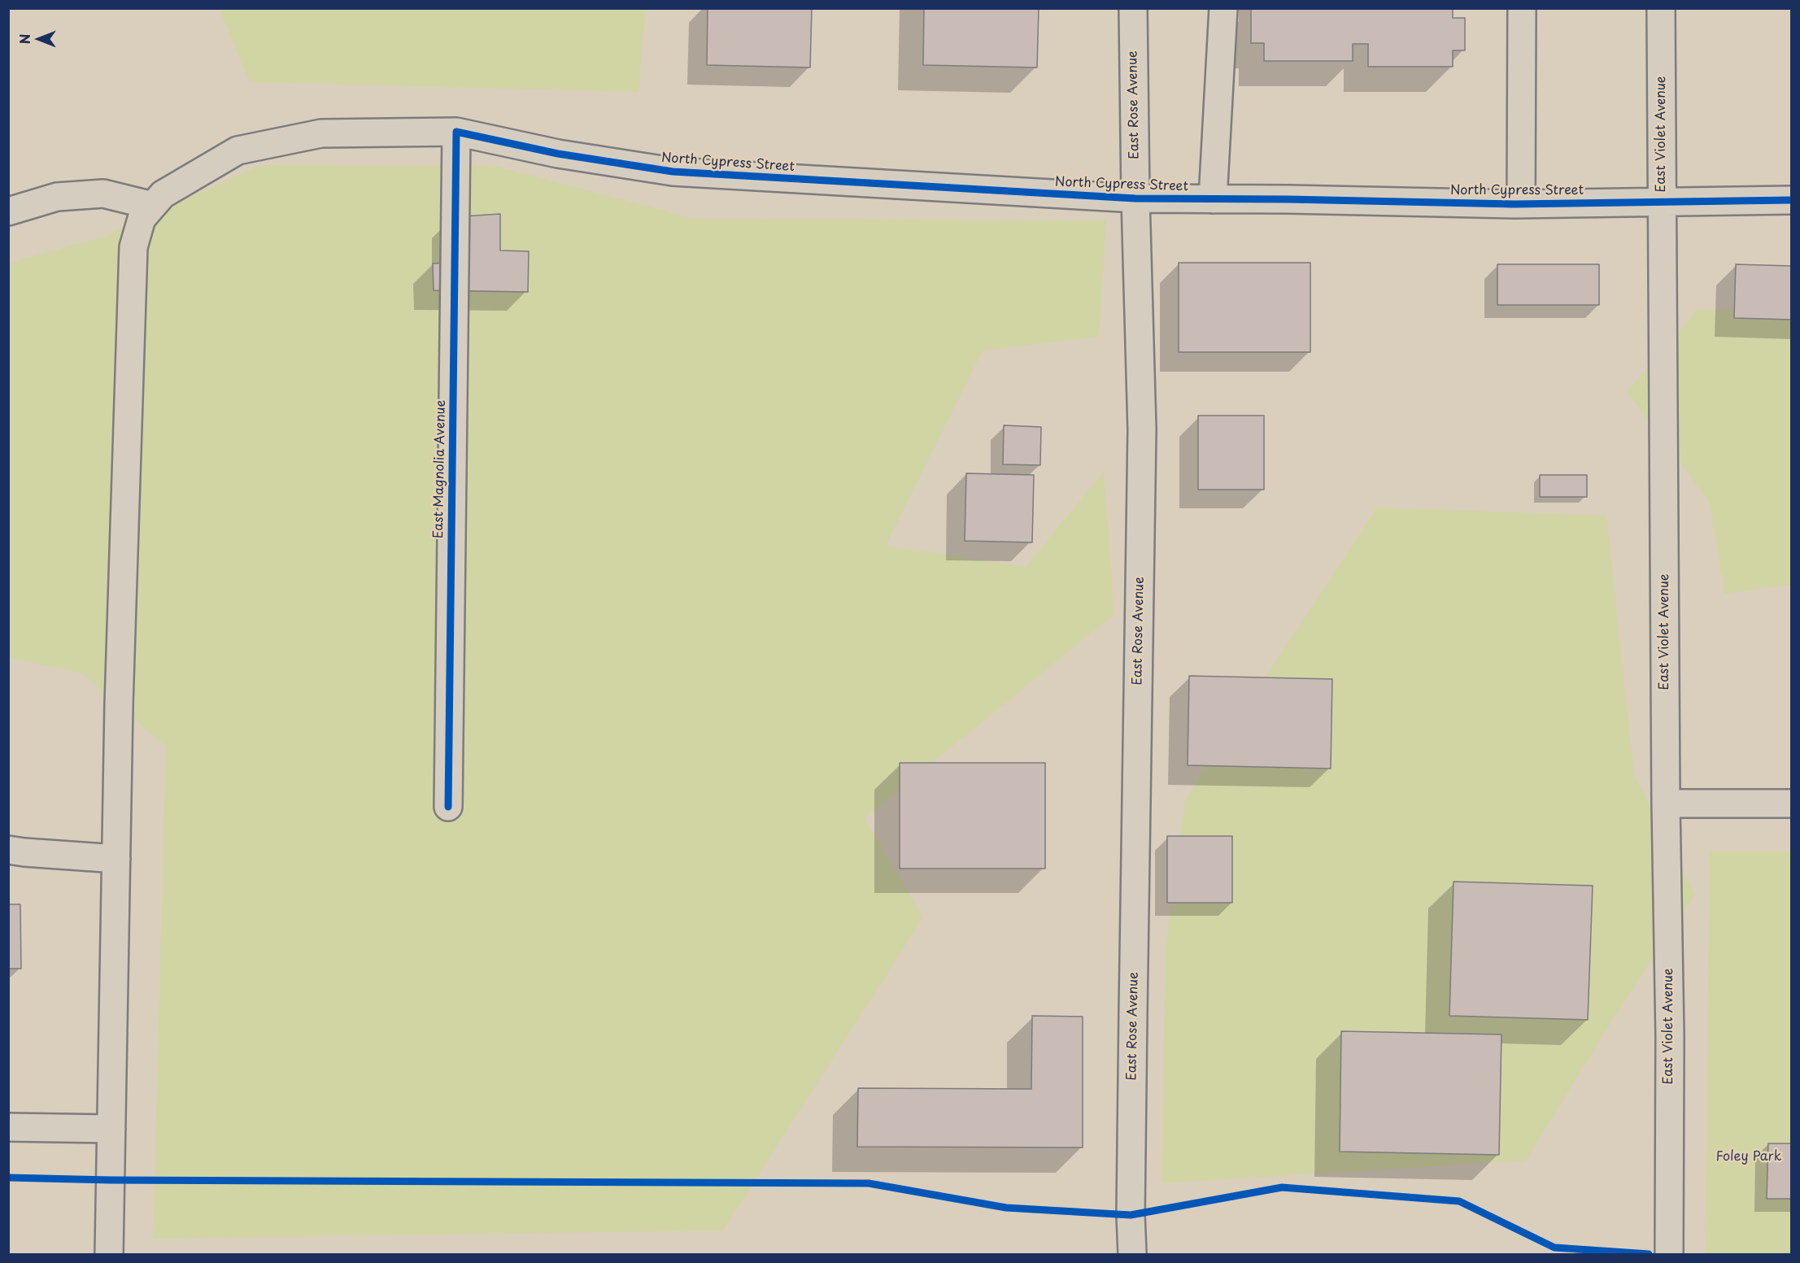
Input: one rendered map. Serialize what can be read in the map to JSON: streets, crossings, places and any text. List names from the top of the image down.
{
  "streets": {
    "street": [
      "East Rose Avenue",
      "East Violet Avenue",
      "North Cypress Street",
      "East Magnolia Avenue"
    ]
  },
  "crossings": [
    ["East Rose Avenue", "North Cypress Street"],
    ["East Violet Avenue", "North Cypress Street"],
    ["North Cypress Street", "East Magnolia Avenue"]
  ],
  "parks": ["Foley Park"],
  "north": "left"
}
